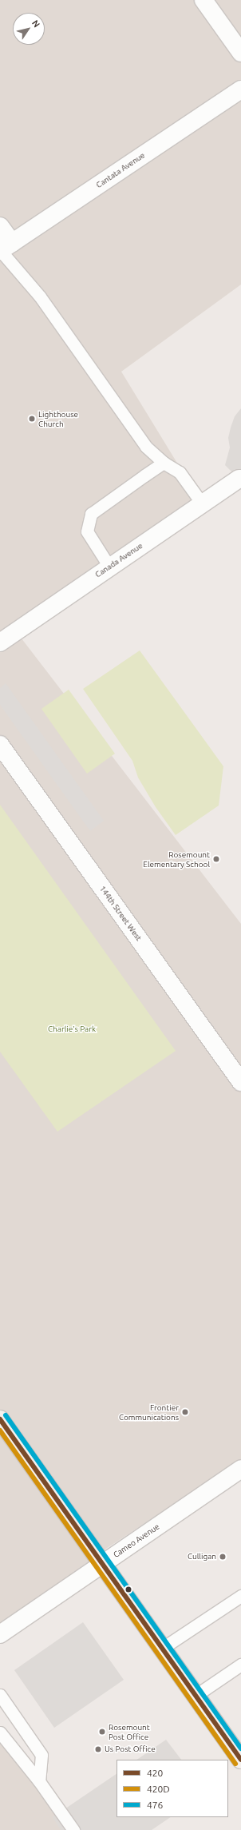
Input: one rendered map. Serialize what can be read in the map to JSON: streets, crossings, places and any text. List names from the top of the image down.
{
  "streets": {
    "street": [
      "Cantata Avenue",
      "Canada Avenue",
      "144th Street West",
      "Cameo Avenue"
    ]
  },
  "parks": ["Charlie's Park"],
  "places": [
    "Lighthouse Church",
    "Rosemount Elementary School",
    "Frontier Communications",
    "Culligan",
    "Rosemount Post Office",
    "Us Post Office"
  ],
  "lines": ["transit line 476", "transit line 420", "transit line 420D"],
  "legend": ["420", "420D", "476"],
  "north": "top right"
}
